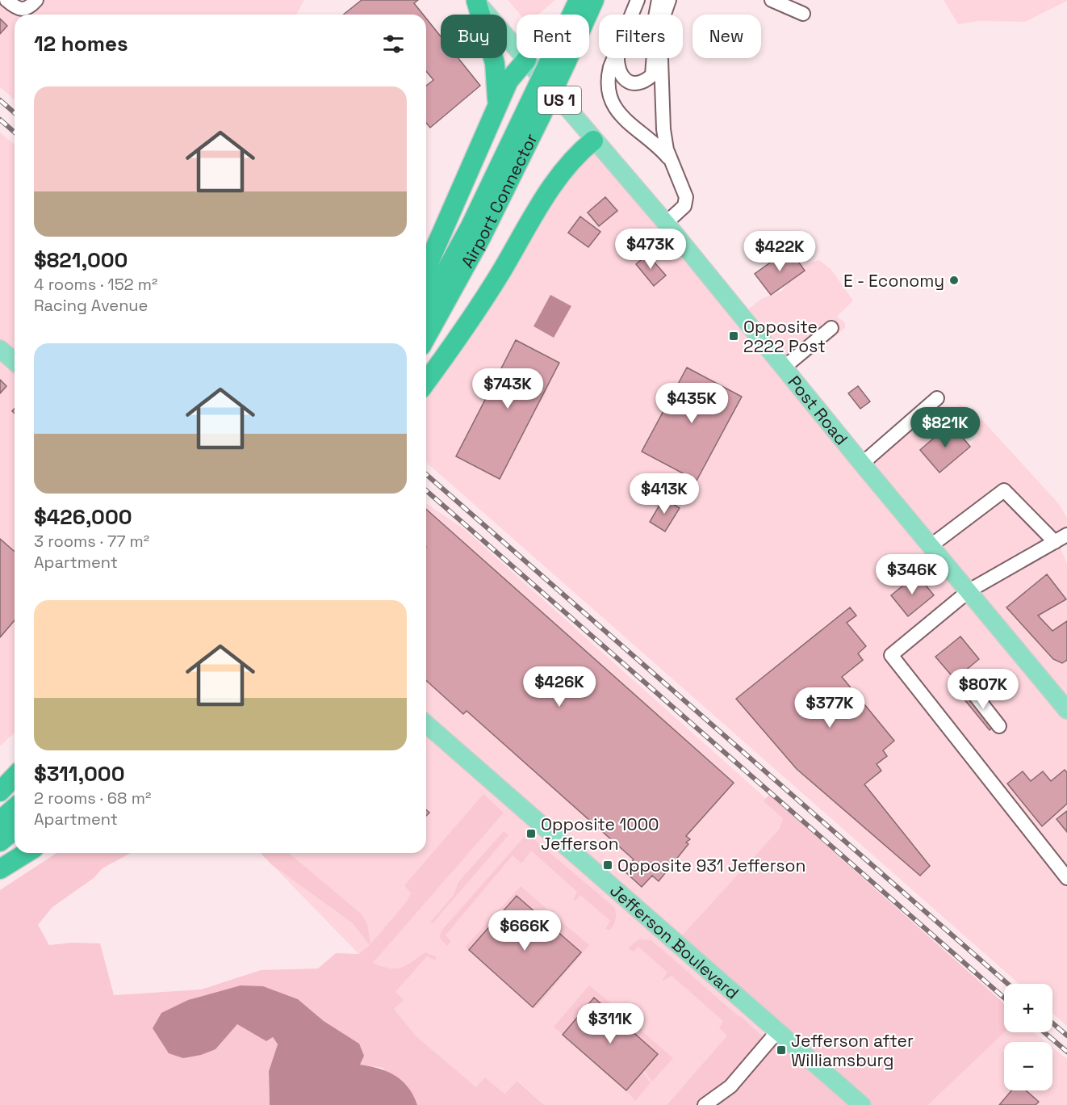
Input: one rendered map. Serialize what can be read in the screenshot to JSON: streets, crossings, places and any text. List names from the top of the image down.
{
  "streets": {
    "highway": ["Airport Connector"],
    "main road": ["US 1", "Post Road", "Jefferson Boulevard"]
  },
  "places": {
    "other": ["E - Economy"],
    "transit": [
      "Opposite 2222 Post",
      "Opposite 1000 Jefferson",
      "Opposite 931 Jefferson",
      "Jefferson after Williamsburg"
    ]
  },
  "page": {
    "chip": [
      "Buy",
      "Rent",
      "Filters",
      "New"
    ],
    "heading": "12 homes",
    "list": [
      {
        "name": "$821,000",
        "note": "4 rooms · 152 m² · Racing Avenue"
      },
      {
        "name": "$426,000",
        "note": "3 rooms · 77 m² · Apartment"
      },
      {
        "name": "$311,000",
        "note": "2 rooms · 68 m² · Apartment"
      }
    ],
    "price": [
      "$473K",
      "$422K",
      "$743K",
      "$435K",
      "$821K",
      "$413K",
      "$346K",
      "$426K",
      "$807K",
      "$377K",
      "$666K",
      "$311K"
    ],
    "map_buttons": ["+", "−"]
  }
}
